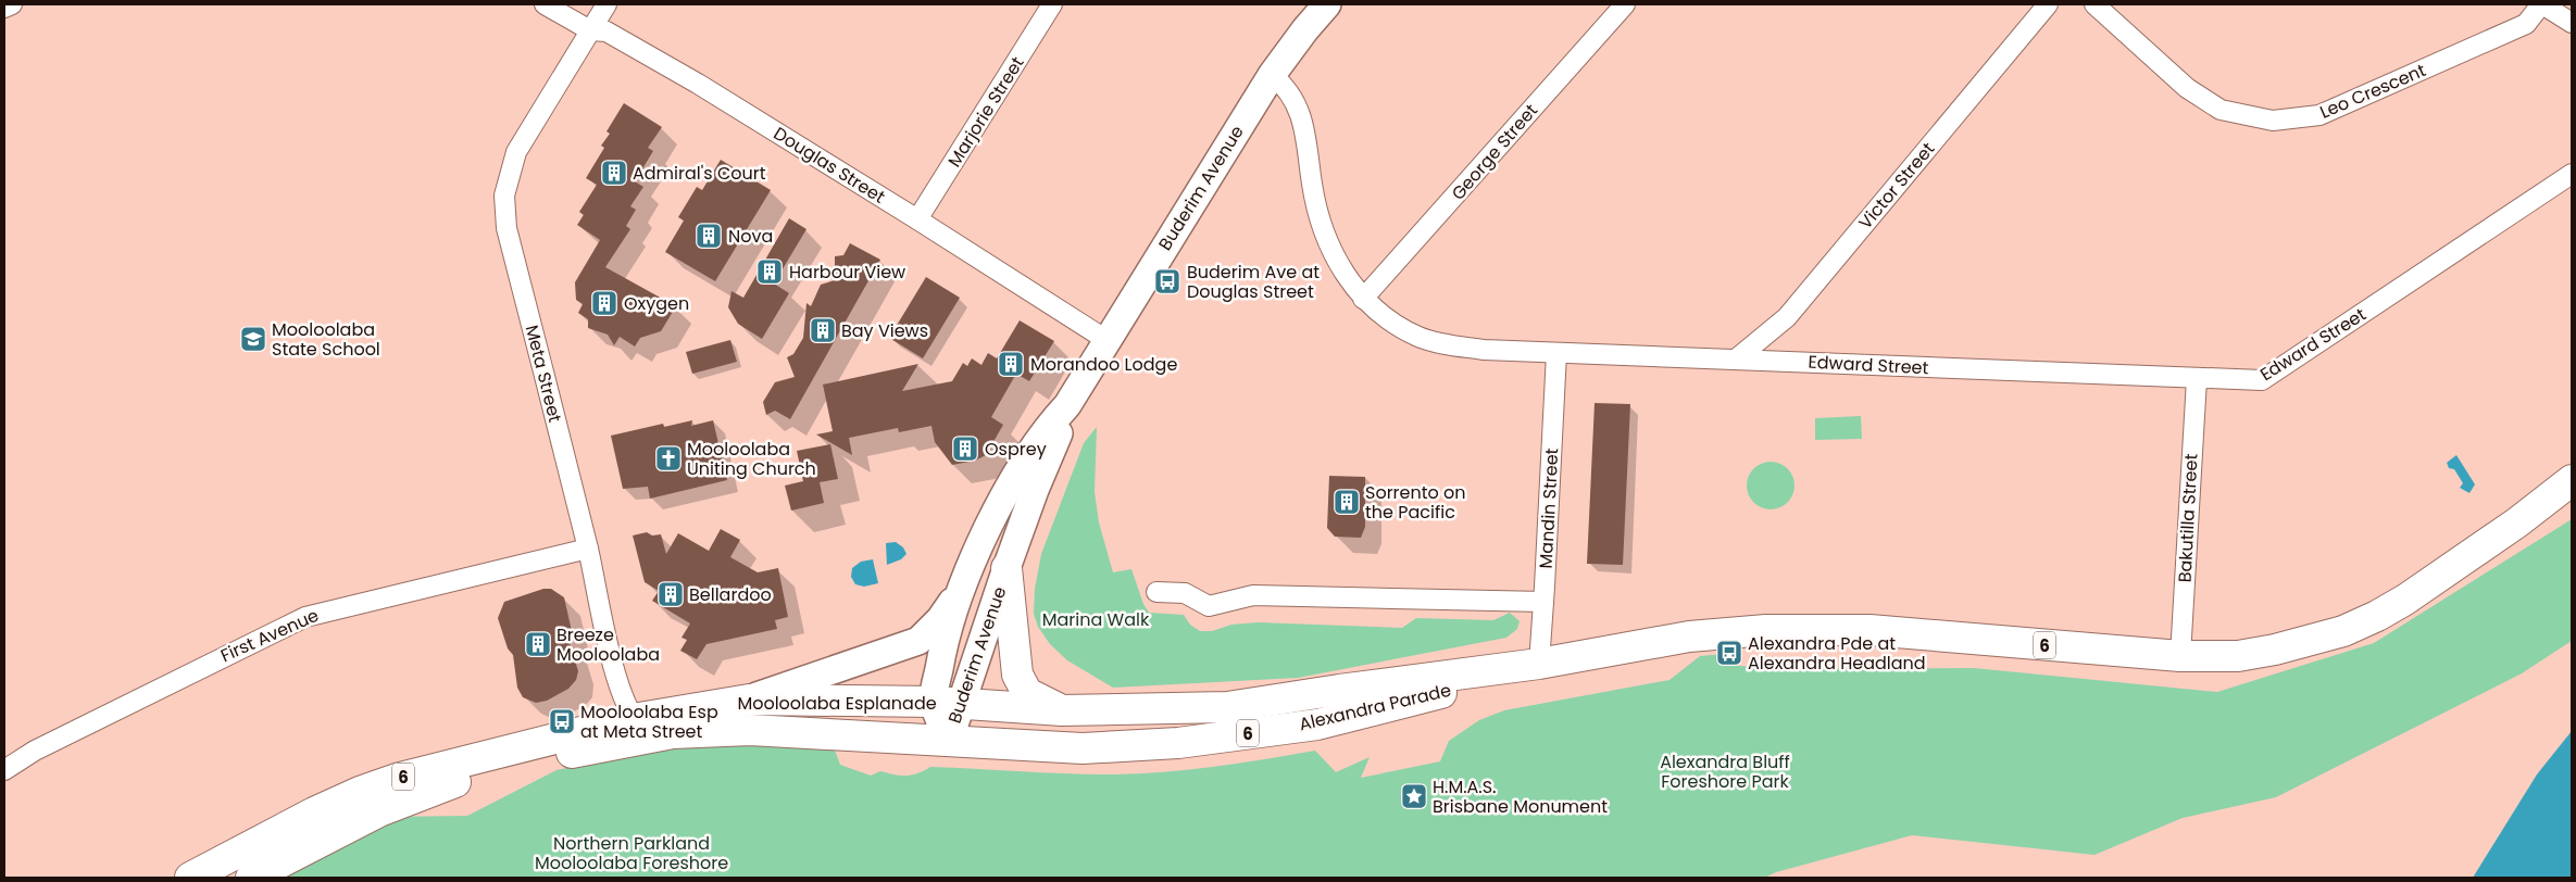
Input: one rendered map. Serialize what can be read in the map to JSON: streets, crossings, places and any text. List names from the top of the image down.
{
  "streets": {
    "main road": [
      "Buderim Avenue",
      "6",
      "Mooloolaba Esplanade",
      "Alexandra Parade"
    ],
    "street": [
      "Leo Crescent",
      "Marjorie Street",
      "George Street",
      "Douglas Street",
      "Victor Street",
      "Edward Street",
      "Meta Street",
      "Mandin Street",
      "Bakutilla Street",
      "First Avenue"
    ]
  },
  "crossings": [
    ["Marjorie Street", "Douglas Street"],
    ["George Street", "Edward Street"],
    ["Douglas Street", "Buderim Avenue"],
    ["Douglas Street", "Meta Street"],
    ["Victor Street", "Edward Street"],
    ["Buderim Avenue", "Edward Street"],
    ["Buderim Avenue", "Mooloolaba Esplanade"],
    ["Buderim Avenue", "Alexandra Parade"],
    ["Edward Street", "Mandin Street"],
    ["Edward Street", "Bakutilla Street"],
    ["Meta Street", "First Avenue"],
    ["Meta Street", "Mooloolaba Esplanade"],
    ["Mandin Street", "Alexandra Parade"],
    ["Bakutilla Street", "Alexandra Parade"],
    ["Mooloolaba Esplanade", "Alexandra Parade"]
  ],
  "parks": ["Marina Walk", "Alexandra Bluff Foreshore Park", "Northern Parkland Mooloolaba Foreshore"],
  "places": {
    "building": [
      "Admiral's Court",
      "Nova",
      "Harbour View",
      "Oxygen",
      "Bay Views",
      "Morandoo Lodge",
      "Osprey",
      "Sorrento on the Pacific",
      "Bellardoo",
      "Breeze Mooloolaba"
    ],
    "bus stop": ["Buderim Ave at Douglas Street", "Alexandra Pde at Alexandra Headland", "Mooloolaba Esp at Meta Street"],
    "school or university": ["Mooloolaba State School"],
    "church": ["Mooloolaba Uniting Church"],
    "place": ["H.M.A.S. Brisbane Monument"]
  }
}
